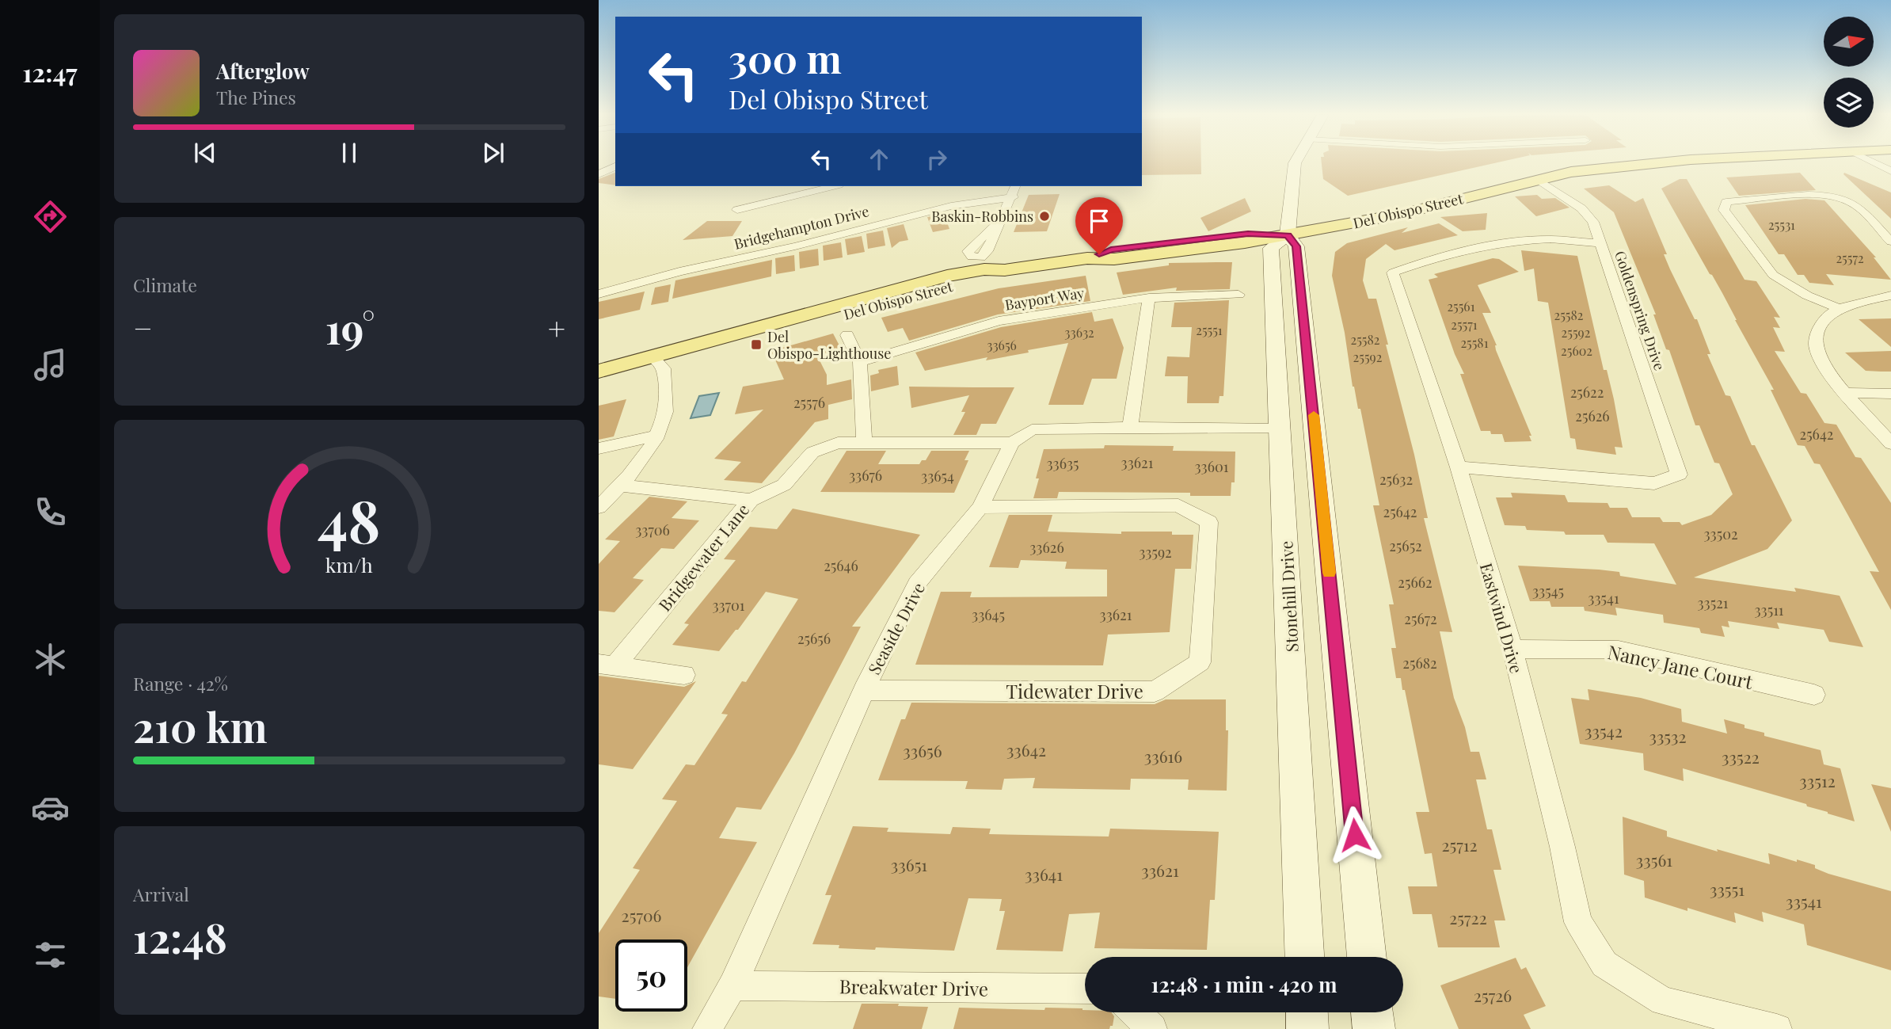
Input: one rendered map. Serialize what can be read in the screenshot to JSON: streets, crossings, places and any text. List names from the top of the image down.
{
  "streets": {
    "main road": ["Del Obispo Street", "Stonehill Drive"],
    "street": [
      "Bridgehampton Drive",
      "Bayport Way",
      "Goldenspring Drive",
      "Bridgewater Lane",
      "Eastwind Drive",
      "Seaside Drive",
      "Nancy Jane Court",
      "Tidewater Drive",
      "Breakwater Drive"
    ]
  },
  "crossings": [
    ["Del Obispo Street", "Goldenspring Drive"],
    ["Del Obispo Street", "Stonehill Drive"],
    ["Goldenspring Drive", "Eastwind Drive"],
    ["Bridgewater Lane", "Seaside Drive"],
    ["Eastwind Drive", "Nancy Jane Court"],
    ["Seaside Drive", "Tidewater Drive"],
    ["Seaside Drive", "Breakwater Drive"]
  ],
  "places": {
    "other": ["Baskin-Robbins"],
    "transit": ["Del Obispo-Lighthouse"]
  },
  "house_numbers": [
    "25531",
    "25572",
    "25561",
    "25582",
    "25571",
    "25551",
    "33632",
    "25592",
    "25582",
    "25581",
    "33656",
    "25602",
    "25592",
    "25622",
    "25576",
    "25626",
    "25642",
    "33621",
    "33635",
    "33601",
    "33676",
    "33654",
    "25632",
    "25642",
    "33706",
    "33502",
    "25652",
    "33626",
    "33592",
    "25646",
    "25662",
    "33545",
    "33541",
    "33521",
    "33701",
    "33511",
    "33645",
    "33621",
    "25672",
    "25656",
    "25682",
    "33542",
    "33532",
    "33642",
    "33656",
    "33616",
    "33522",
    "33512",
    "25712",
    "33561",
    "33651",
    "33621",
    "33641",
    "33551",
    "33541",
    "25706",
    "25722",
    "25726"
  ],
  "north": "right",
  "page": {
    "tabs": "12:47",
    "turn": ["300 m", "Del Obispo Street"],
    "song": ["Afterglow", "The Pines"],
    "tile": [
      "Climate",
      ["Range · 42%", "210 km"],
      ["Arrival", "12:48"]
    ],
    "heat": ["−", "19°", "+"],
    "limit": "50",
    "trip": "12:48 · 1 min · 420 m",
    "gauge": ["48", "km/h"]
  }
}
